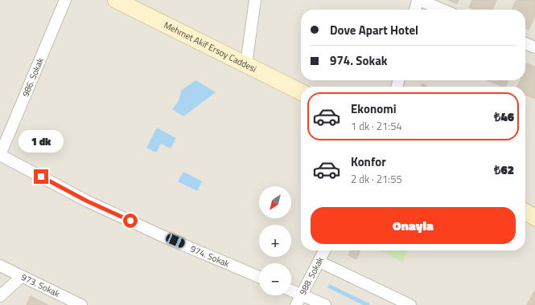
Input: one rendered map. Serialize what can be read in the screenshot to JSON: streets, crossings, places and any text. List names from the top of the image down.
{
  "streets": {
    "street": [
      "Mehmet Akif Ersoy Caddesi",
      "986. Sokak",
      "974. Sokak",
      "988. Sokak",
      "973. Sokak"
    ]
  },
  "crossings": [
    ["986. Sokak", "974. Sokak"]
  ],
  "north": "bottom left",
  "page": {
    "banner": ["Dove Apart Hotel", "974. Sokak"],
    "list": [
      {
        "name": "Ekonomi",
        "note": "1 dk · 21:54",
        "value": "₺46"
      },
      {
        "name": "Konfor",
        "note": "2 dk · 21:55",
        "value": "₺62"
      }
    ],
    "bubble": "1 dk",
    "map_buttons": ["+", "−"],
    "buttons": "Onayla"
  }
}
